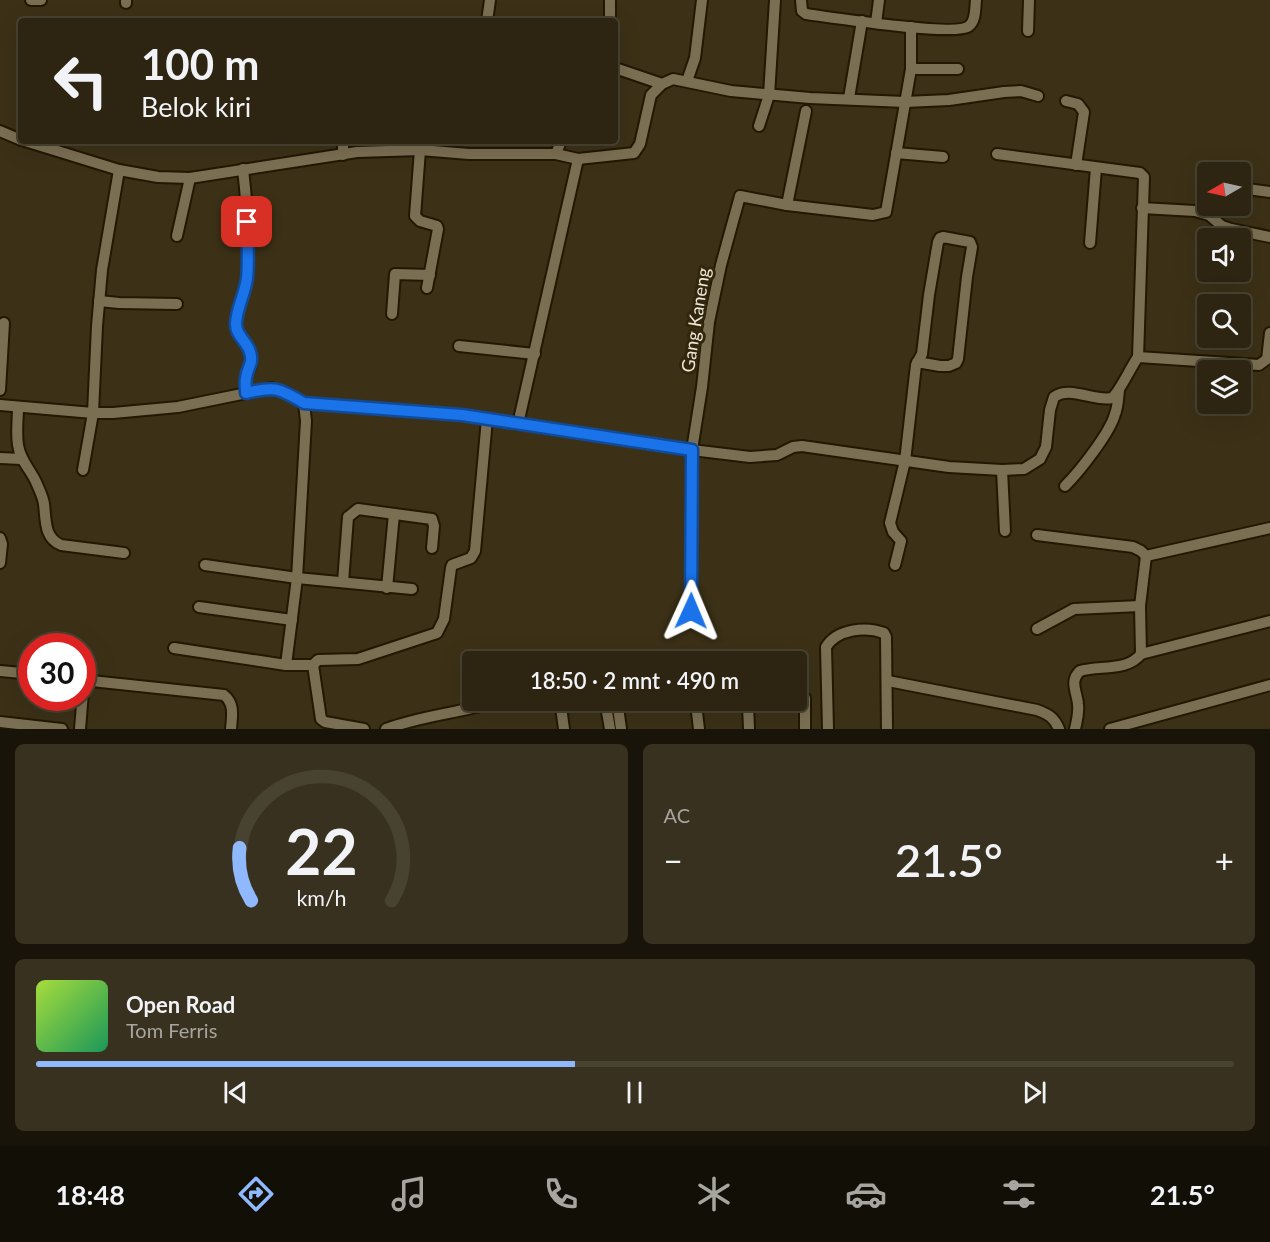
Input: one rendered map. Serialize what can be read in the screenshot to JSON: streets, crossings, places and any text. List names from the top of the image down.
{
  "streets": {
    "street": ["Gang Kaneng"]
  },
  "north": "left",
  "page": {
    "turn": ["100 m", "Belok kiri"],
    "limit": "30",
    "trip": "18:50 · 2 mnt · 490 m",
    "tile": "AC",
    "heat": ["−", "21.5°", "+"],
    "song": ["Open Road", "Tom Ferris"],
    "tabs": ["18:48", "21.5°"],
    "gauge": ["22", "km/h"]
  }
}
